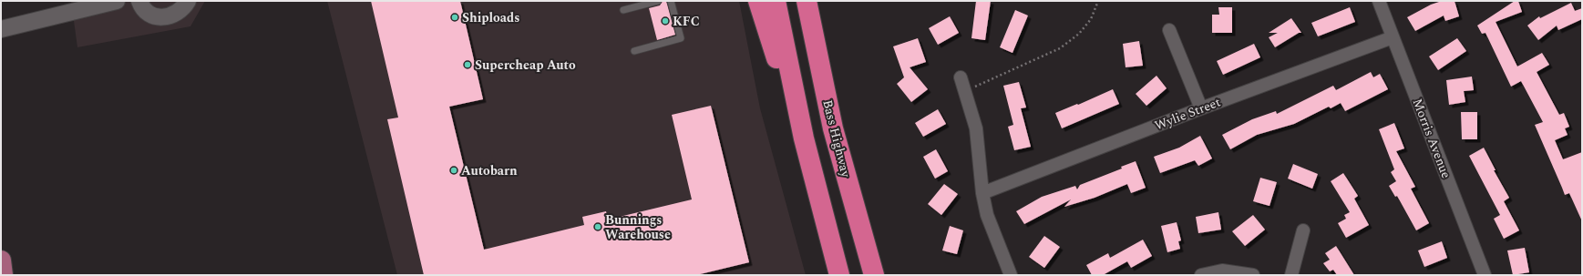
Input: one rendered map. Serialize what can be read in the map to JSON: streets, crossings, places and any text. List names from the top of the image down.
{
  "streets": {
    "highway": ["Bass Highway"],
    "street": ["Wylie Street", "Morris Avenue"]
  },
  "crossings": [
    ["Wylie Street", "Morris Avenue"]
  ],
  "places": [
    "Shiploads",
    "KFC",
    "Supercheap Auto",
    "Autobarn",
    "Bunnings Warehouse"
  ]
}
